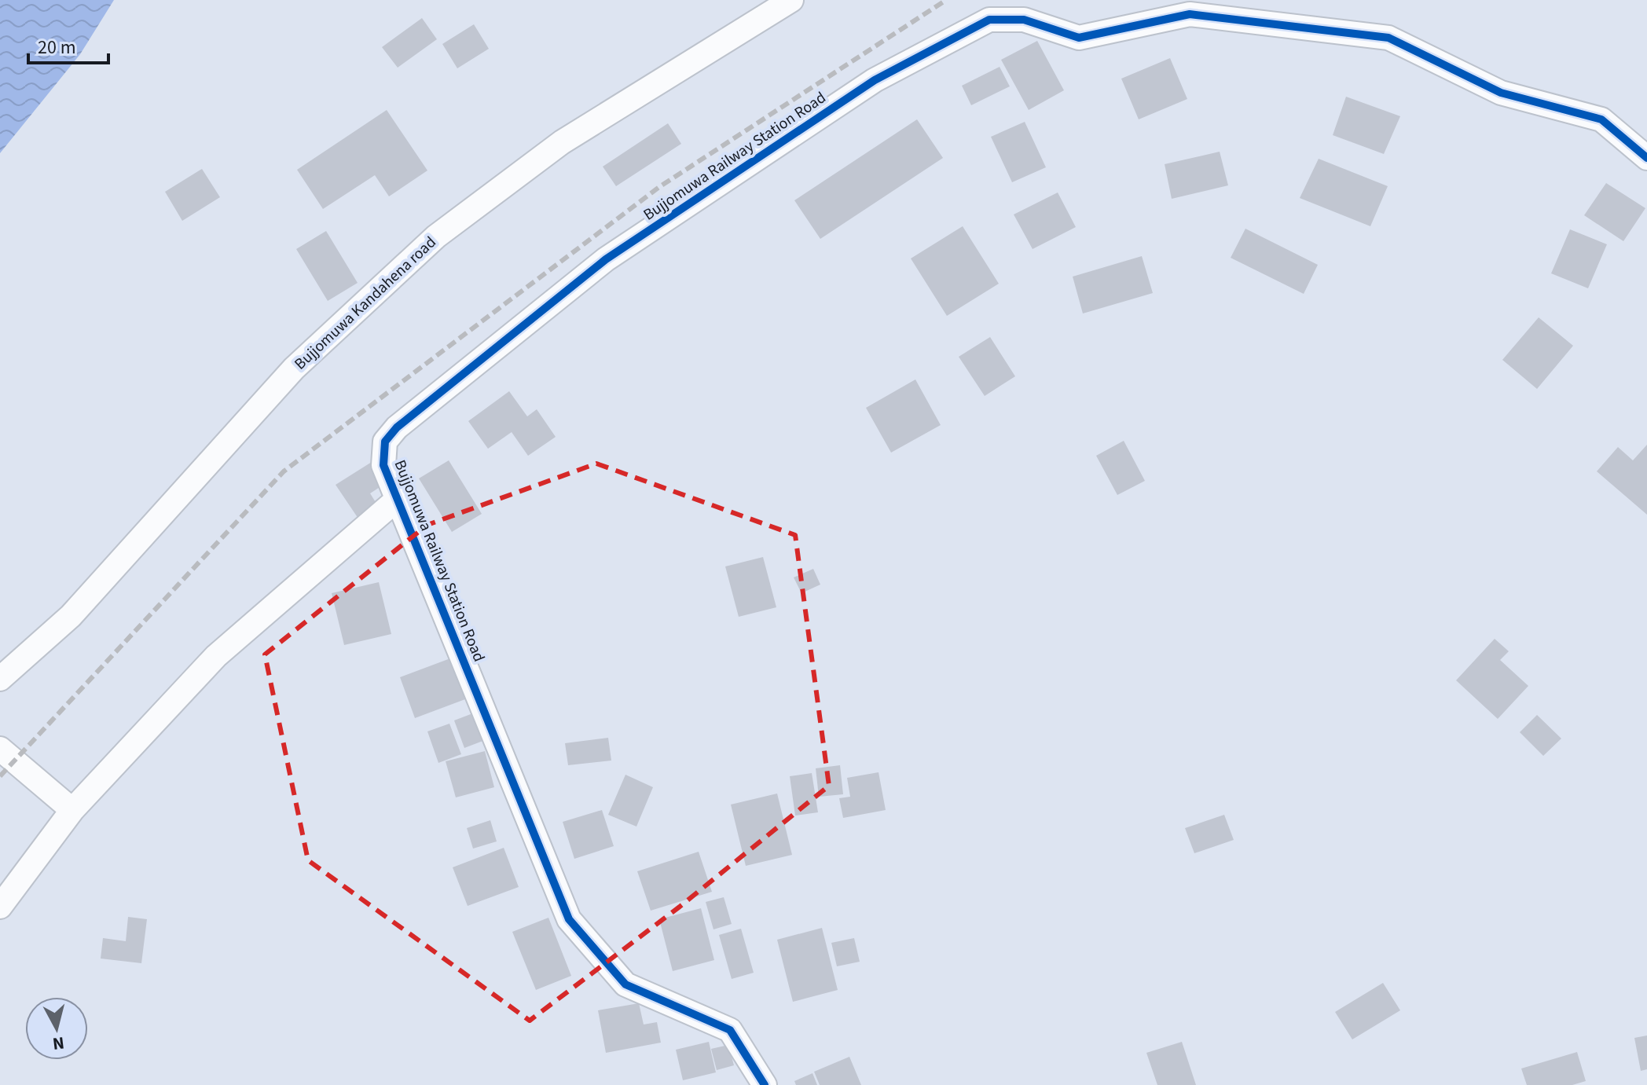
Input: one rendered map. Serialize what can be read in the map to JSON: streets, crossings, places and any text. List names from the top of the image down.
{
  "streets": {
    "street": ["Bujjomuwa Railway Station Road", "Bujjomuwa Kandahena road"]
  },
  "scale_bar": "20 m",
  "north": "bottom"
}
